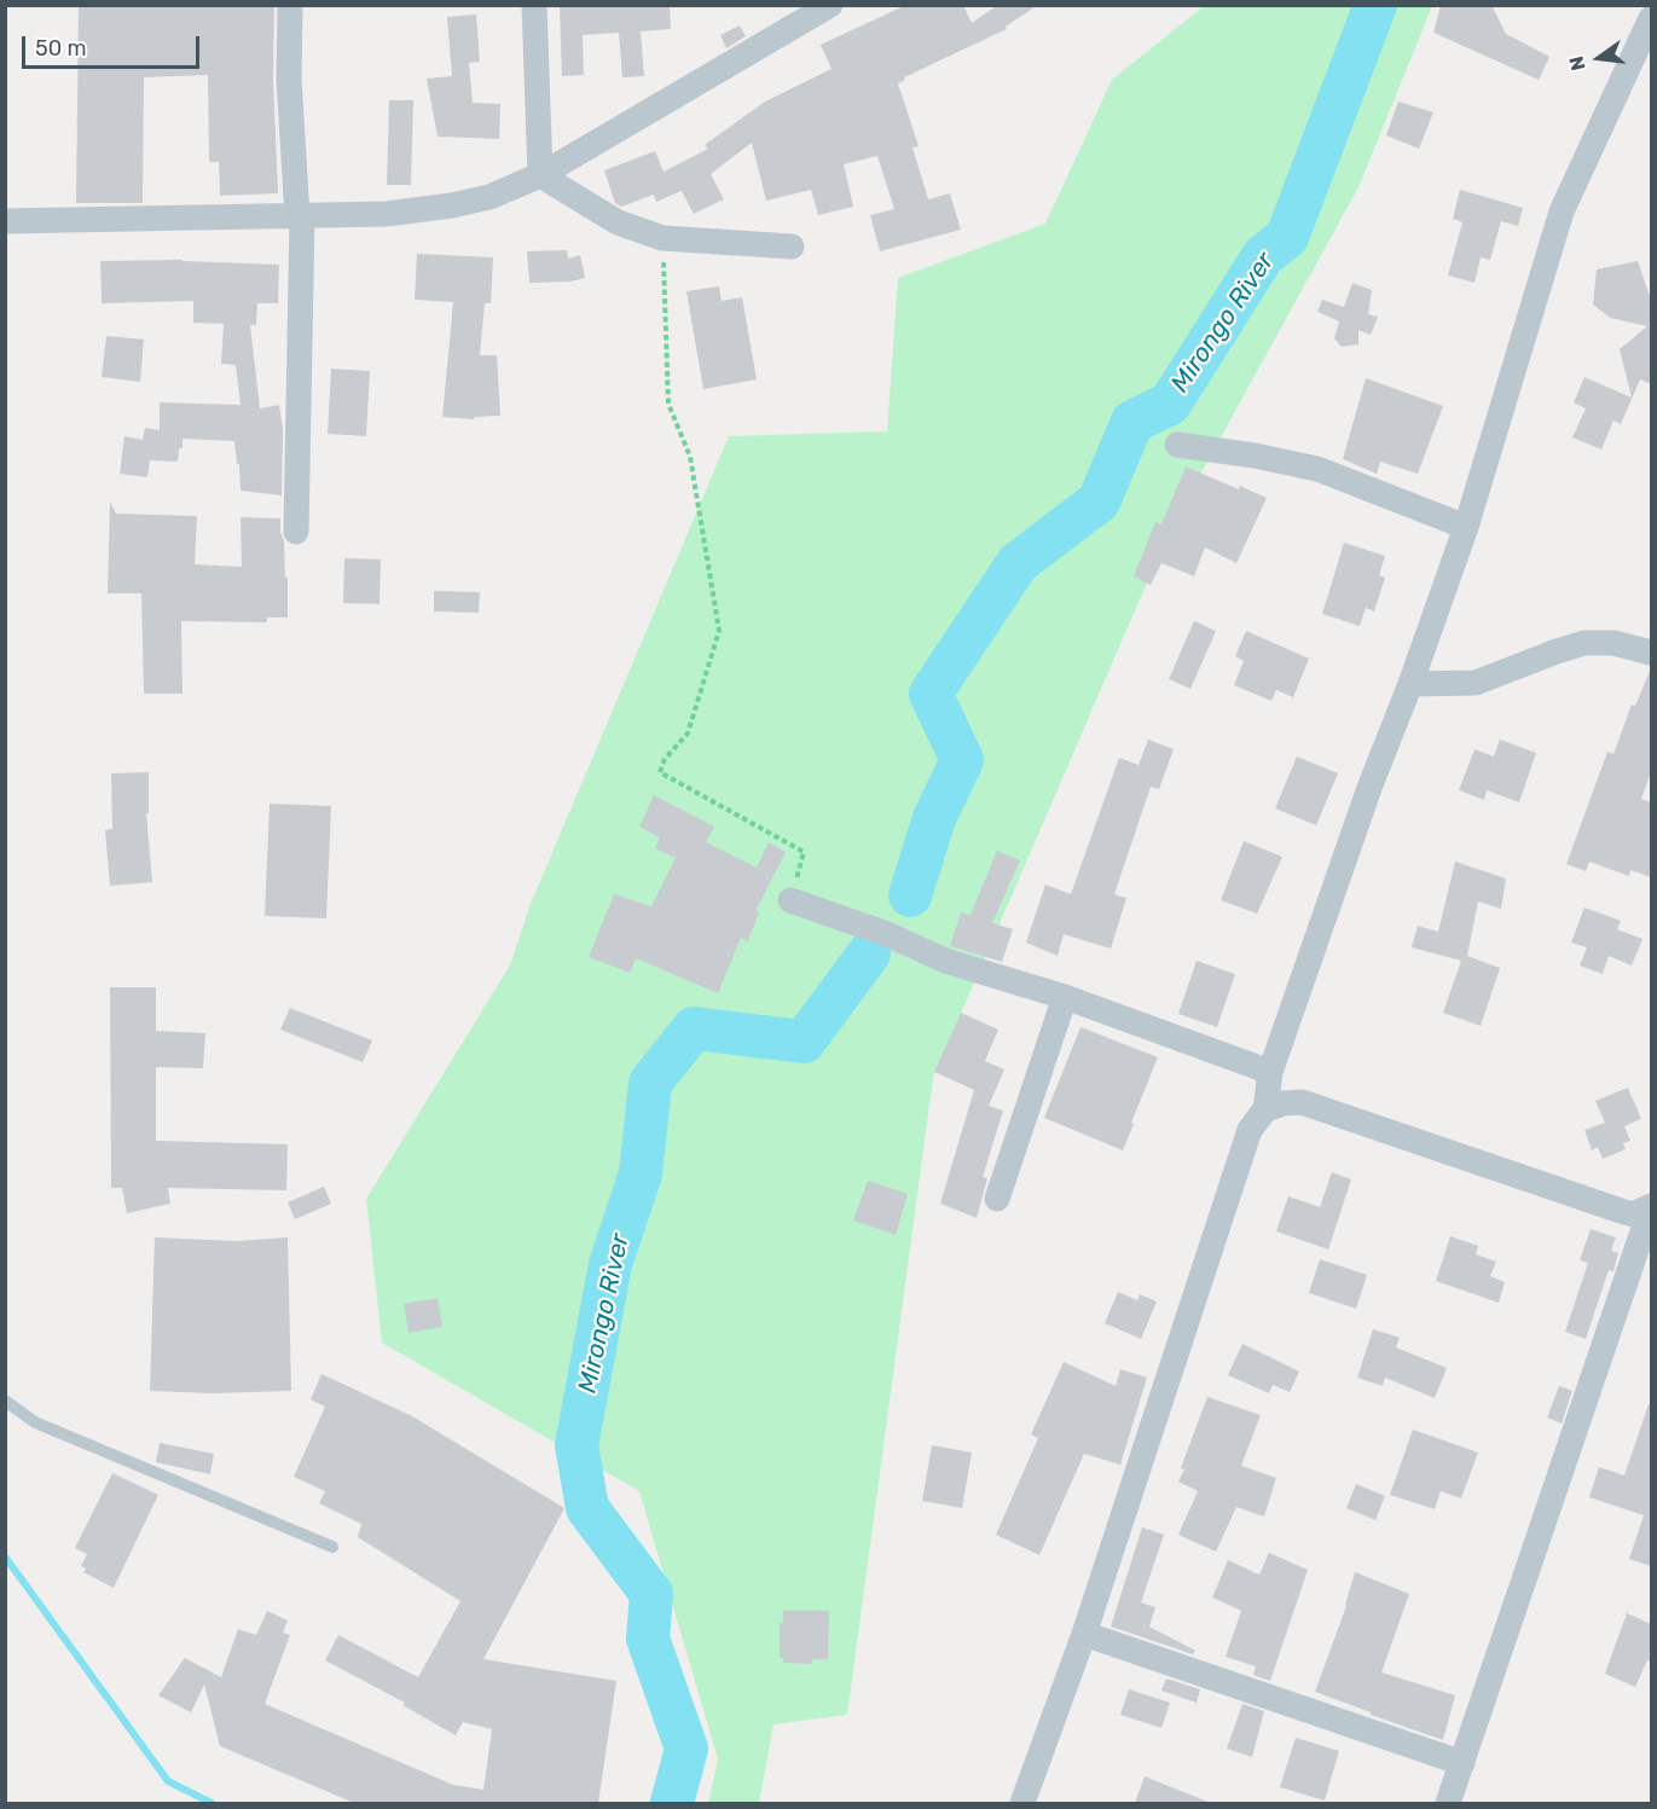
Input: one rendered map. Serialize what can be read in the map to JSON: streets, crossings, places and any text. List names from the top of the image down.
{
  "water": ["Mirongo River"],
  "scale_bar": "50 m",
  "north": "left"
}
